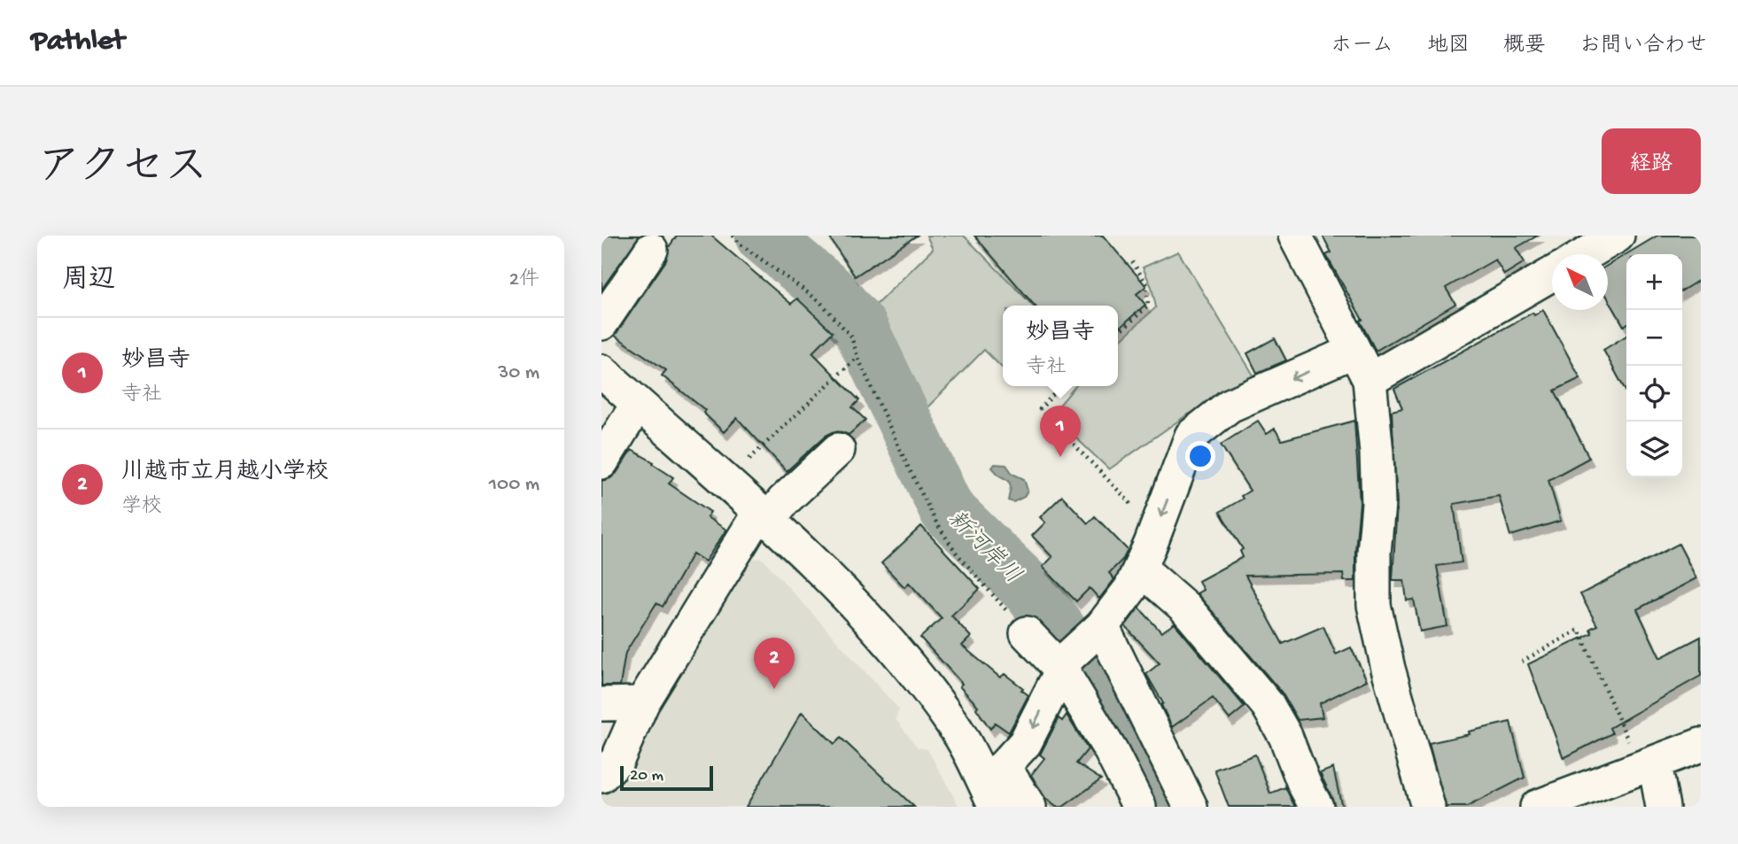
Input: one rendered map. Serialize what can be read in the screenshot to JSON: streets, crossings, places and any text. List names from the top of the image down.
{
  "water": ["新河岸川"],
  "scale_bar": "20 m",
  "north": "top left",
  "page": {
    "header": "Pathlet",
    "nav": [
      "ホーム",
      "地図",
      "概要",
      "お問い合わせ"
    ],
    "title": "アクセス",
    "buttons": "経路",
    "heading": ["周辺", "2件"],
    "map_buttons": ["+", "−"],
    "popup": ["妙昌寺", "寺社"],
    "list": [
      {
        "mark": "1",
        "name": "妙昌寺",
        "note": "寺社",
        "value": "30 m"
      },
      {
        "mark": "2",
        "name": "川越市立月越小学校",
        "note": "学校",
        "value": "100 m"
      }
    ],
    "pins": ["1", "2"],
    "scale": "20 m"
  }
}
